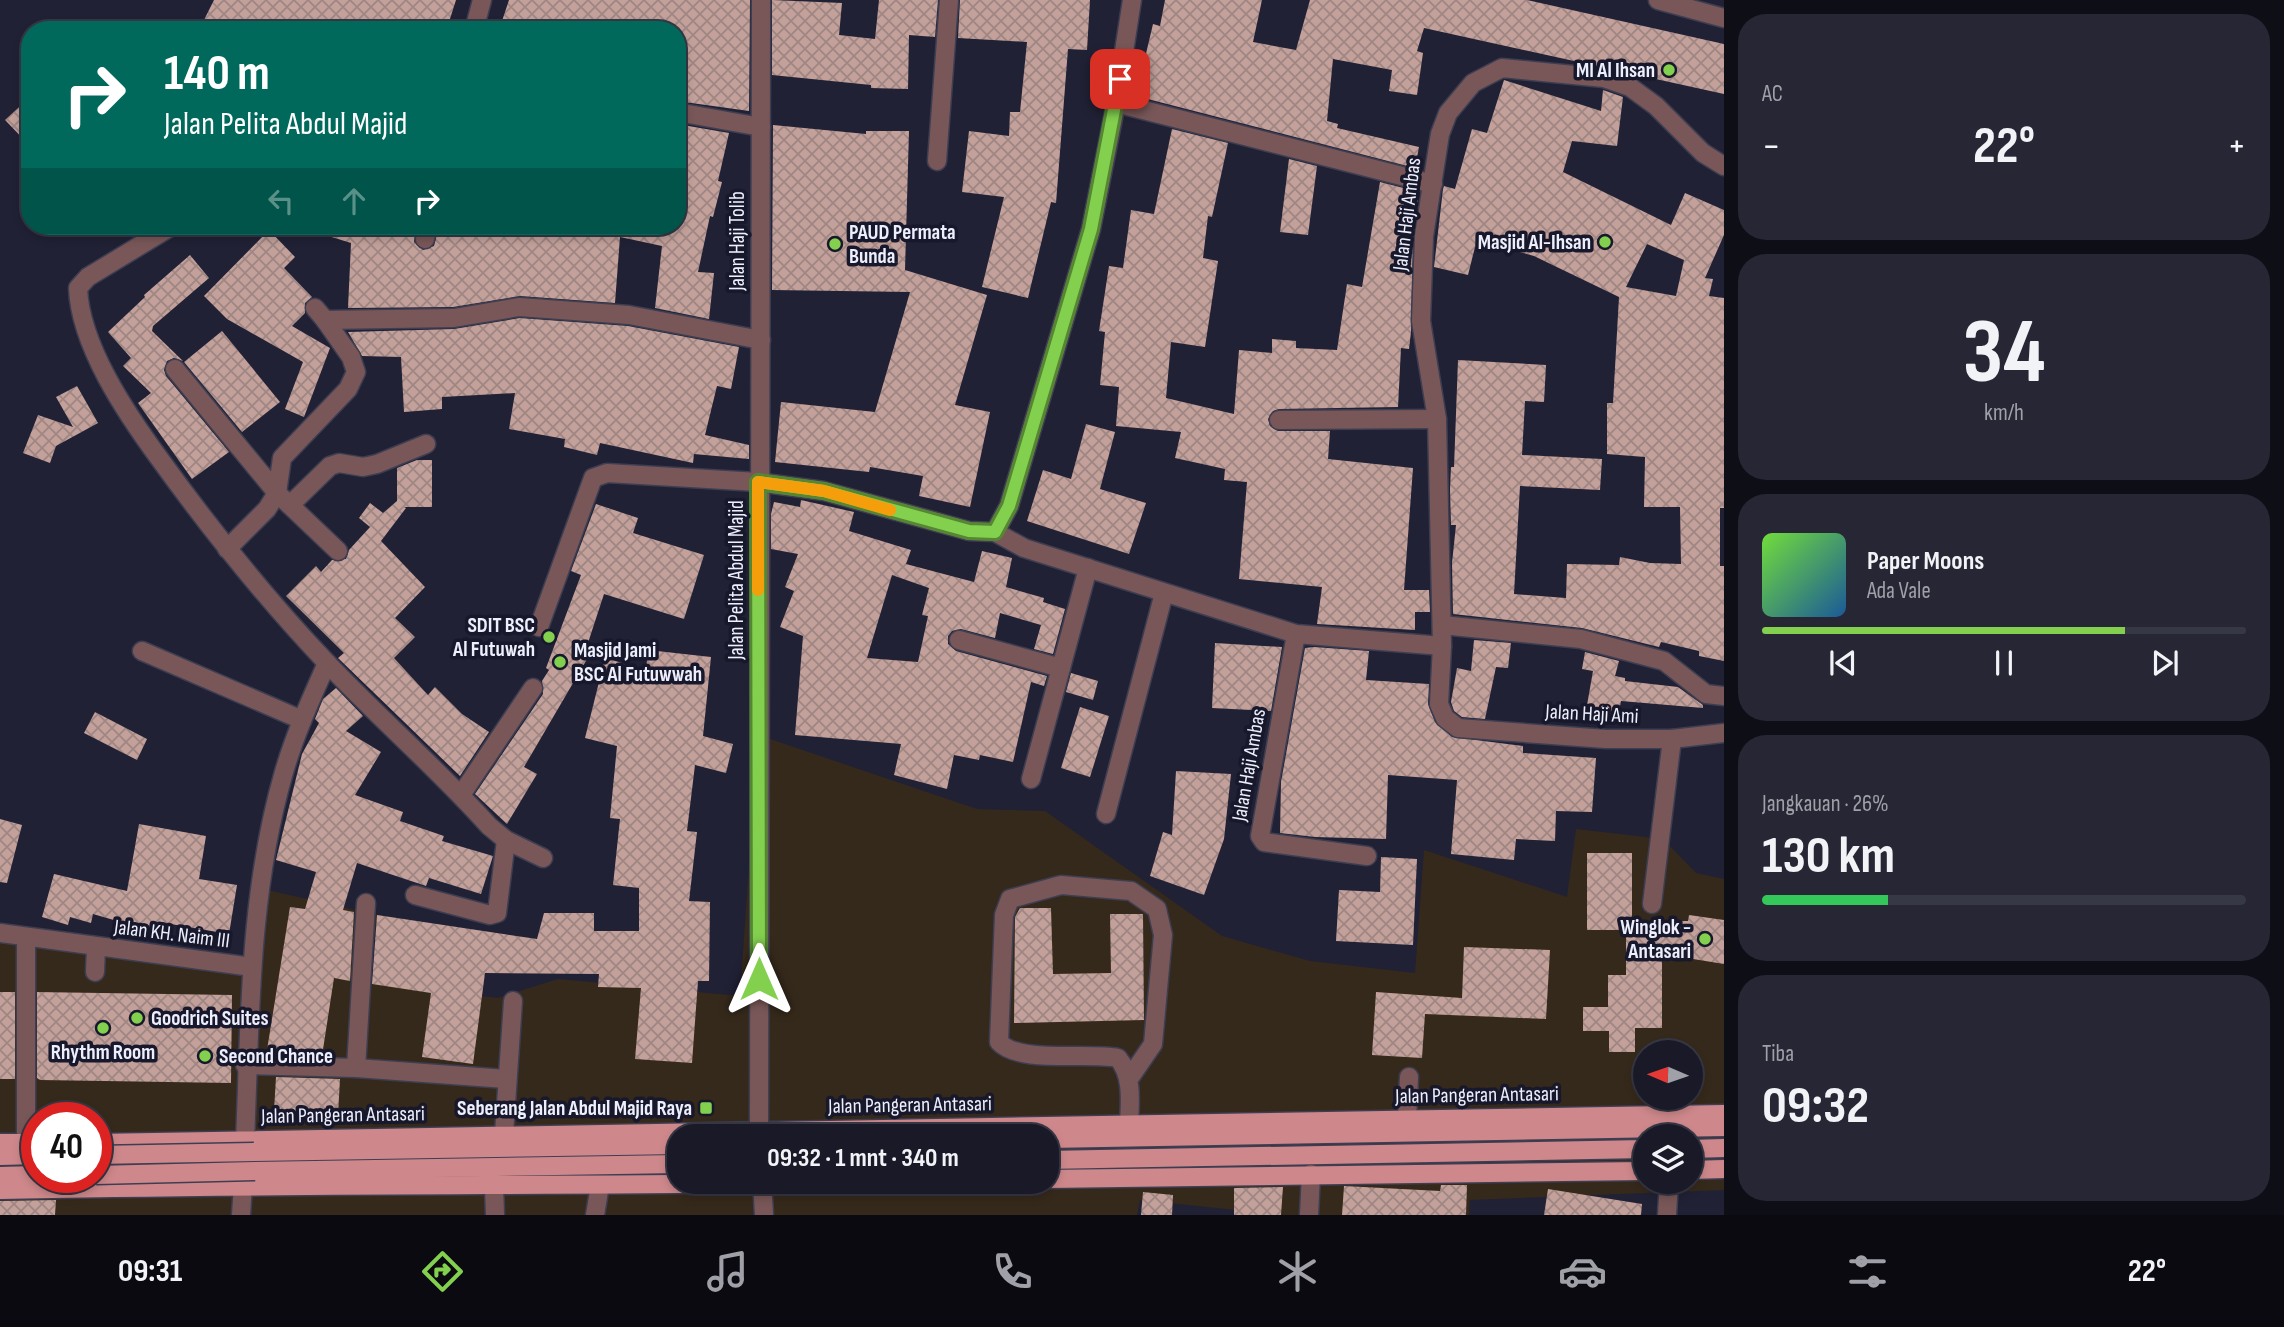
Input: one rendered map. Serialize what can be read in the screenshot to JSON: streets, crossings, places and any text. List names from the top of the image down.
{
  "streets": {
    "main road": ["Jalan Pangeran Antasari"],
    "street": [
      "Jalan Haji Ambas",
      "Jalan Haji Tolib",
      "Jalan Pelita Abdul Majid",
      "Jalan Haji Ami",
      "Jalan KH. Naim III"
    ]
  },
  "crossings": [
    ["Jalan Haji Ambas", "Jalan Haji Ami"],
    ["Jalan Haji Tolib", "Jalan Pelita Abdul Majid"],
    ["Jalan KH. Naim III", "Jalan Pangeran Antasari"]
  ],
  "places": {
    "other": [
      "MI Al Ihsan",
      "Masjid Al-Ihsan",
      "PAUD Permata Bunda",
      "SDIT BSC Al Futuwah",
      "Masjid Jami BSC Al Futuwwah",
      "Winglok - Antasari",
      "Goodrich Suites",
      "Rhythm Room",
      "Second Chance"
    ],
    "transit": ["Seberang Jalan Abdul Majid Raya"]
  },
  "north": "left",
  "page": {
    "tile": [
      "AC",
      ["34", "km/h"],
      ["Jangkauan · 26%", "130 km"],
      ["Tiba", "09:32"]
    ],
    "turn": ["140 m", "Jalan Pelita Abdul Majid"],
    "heat": ["−", "22°", "+"],
    "song": ["Paper Moons", "Ada Vale"],
    "limit": "40",
    "trip": "09:32 · 1 mnt · 340 m",
    "tabs": ["09:31", "22°"]
  }
}
